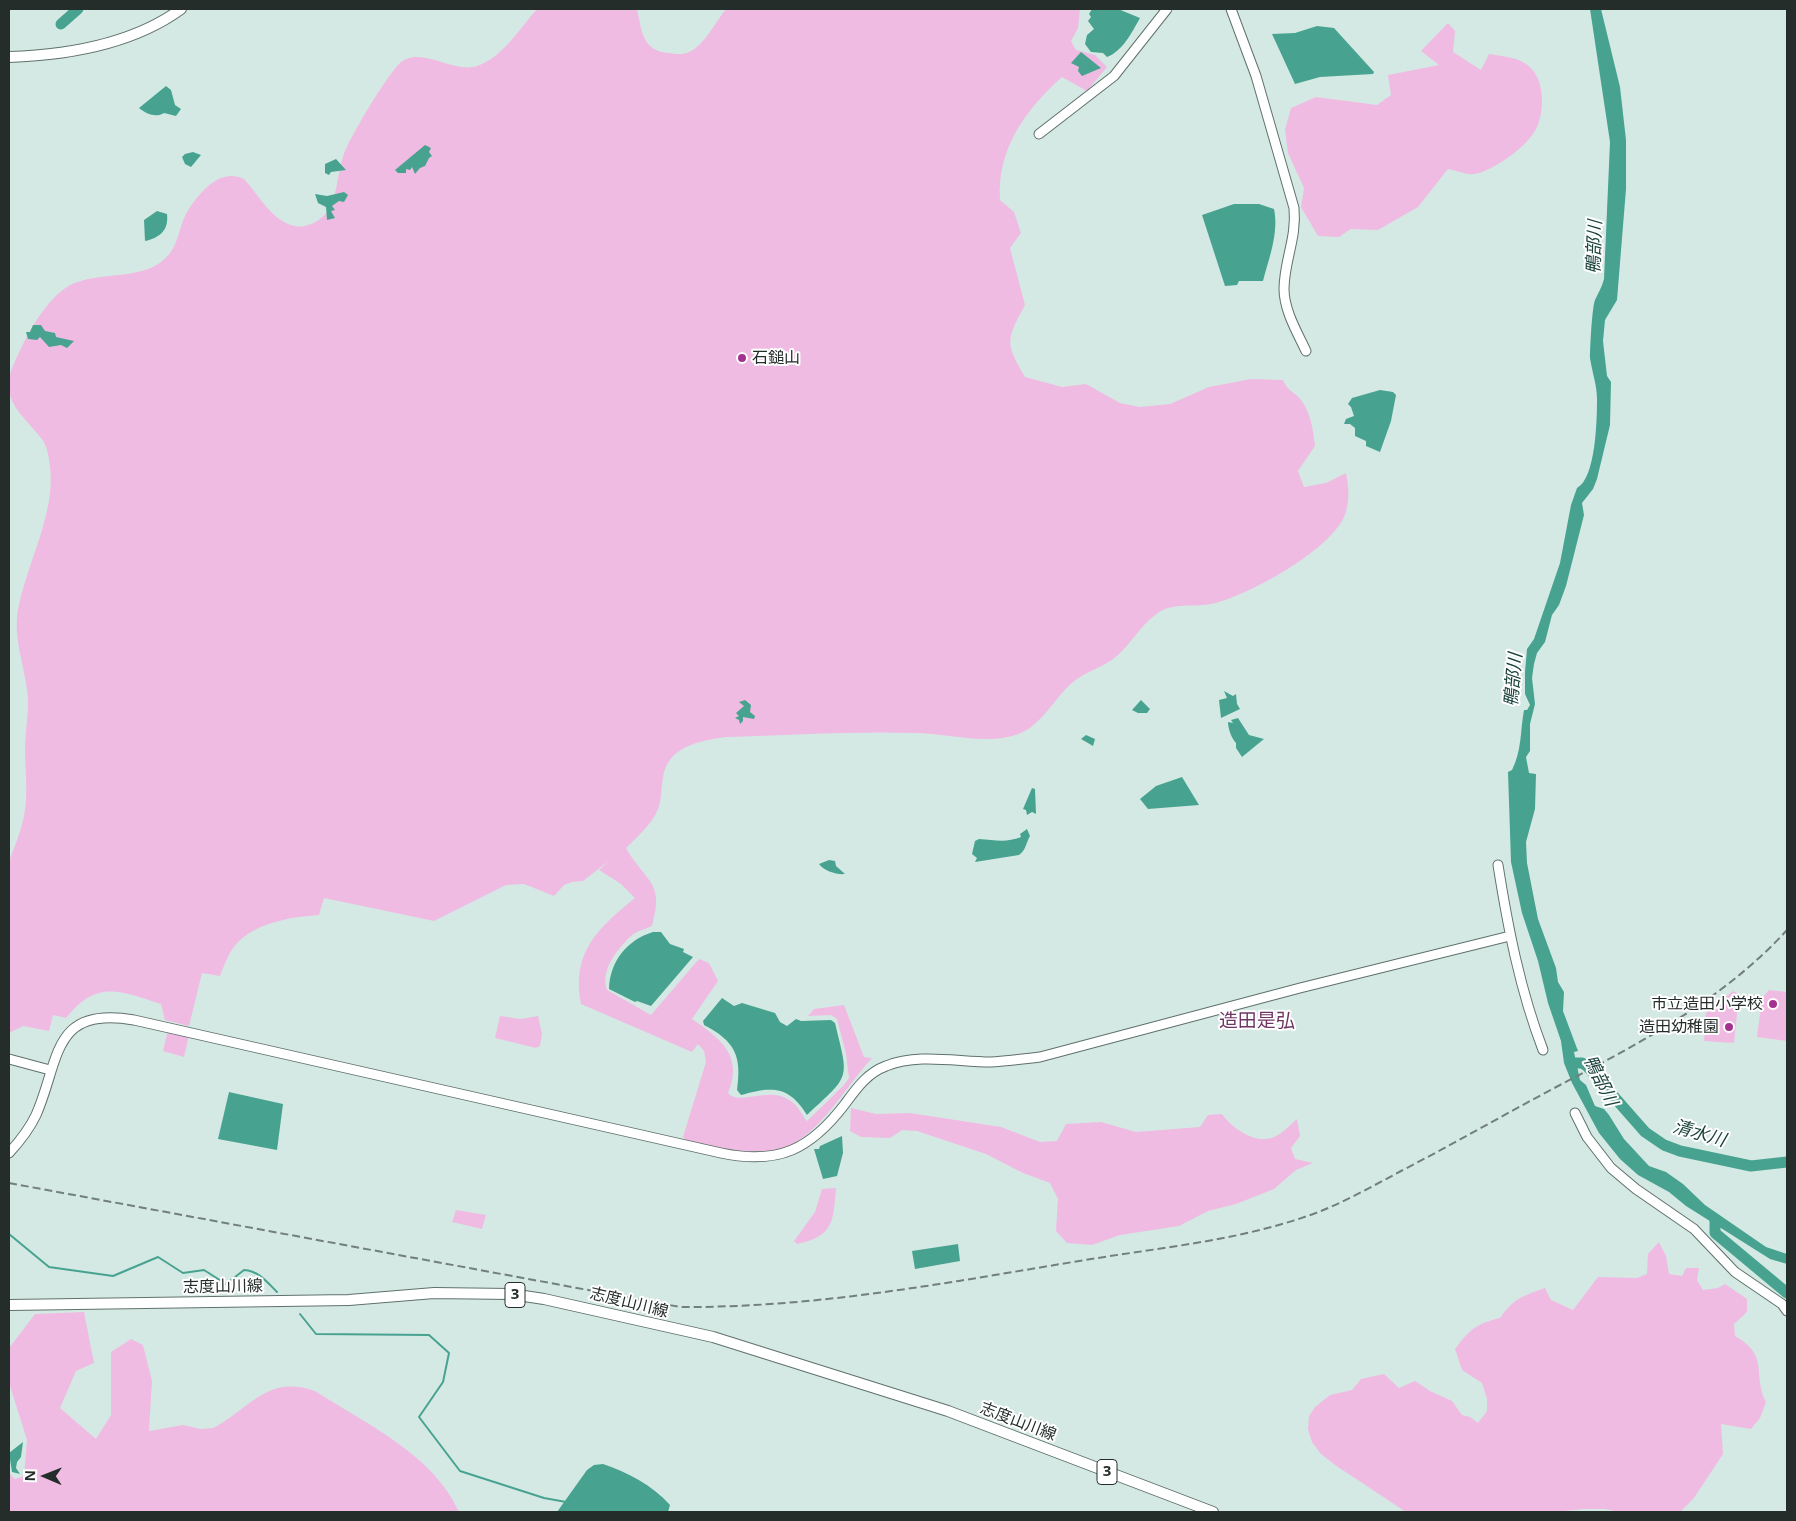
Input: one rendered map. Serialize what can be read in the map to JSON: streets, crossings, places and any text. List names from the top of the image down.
{
  "streets": {
    "main road": ["志度山川線", "3"]
  },
  "districts": ["造田是弘"],
  "water": ["鴨部川", "清水川"],
  "places": ["石鎚山", "市立造田小学校", "造田幼稚園"],
  "north": "left"
}
